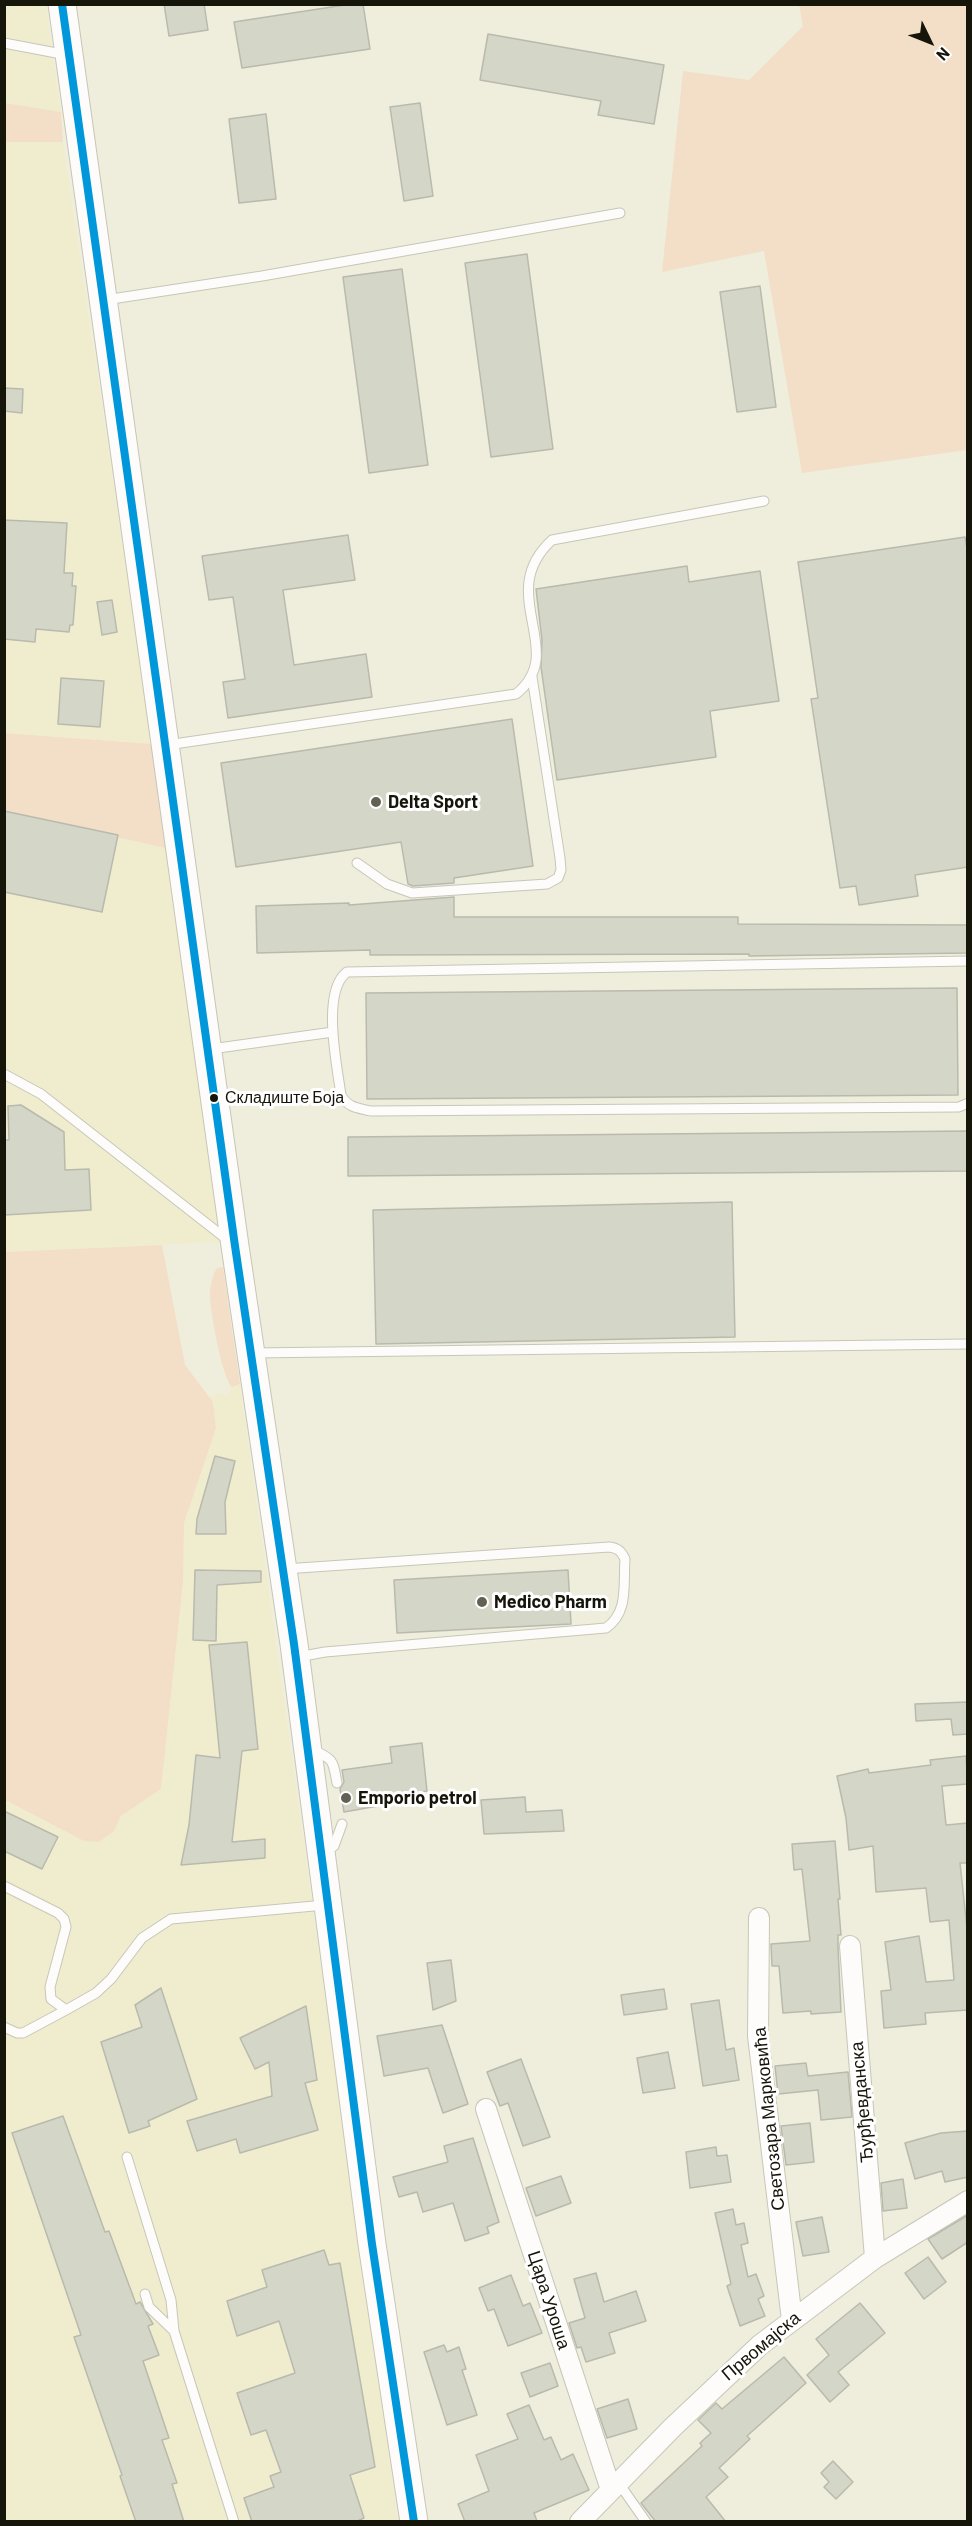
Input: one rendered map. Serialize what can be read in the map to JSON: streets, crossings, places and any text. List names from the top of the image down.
{
  "streets": {
    "street": [
      "Ђурђевданска",
      "Светозара Марковића",
      "Цара Уроша",
      "Првомајска"
    ]
  },
  "crossings": [
    ["Ђурђевданска", "Првомајска"],
    ["Светозара Марковића", "Првомајска"],
    ["Цара Уроша", "Првомајска"]
  ],
  "places": [
    "Delta Sport",
    "Складиште Боја",
    "Medico Pharm",
    "Emporio petrol"
  ],
  "north": "bottom right"
}
